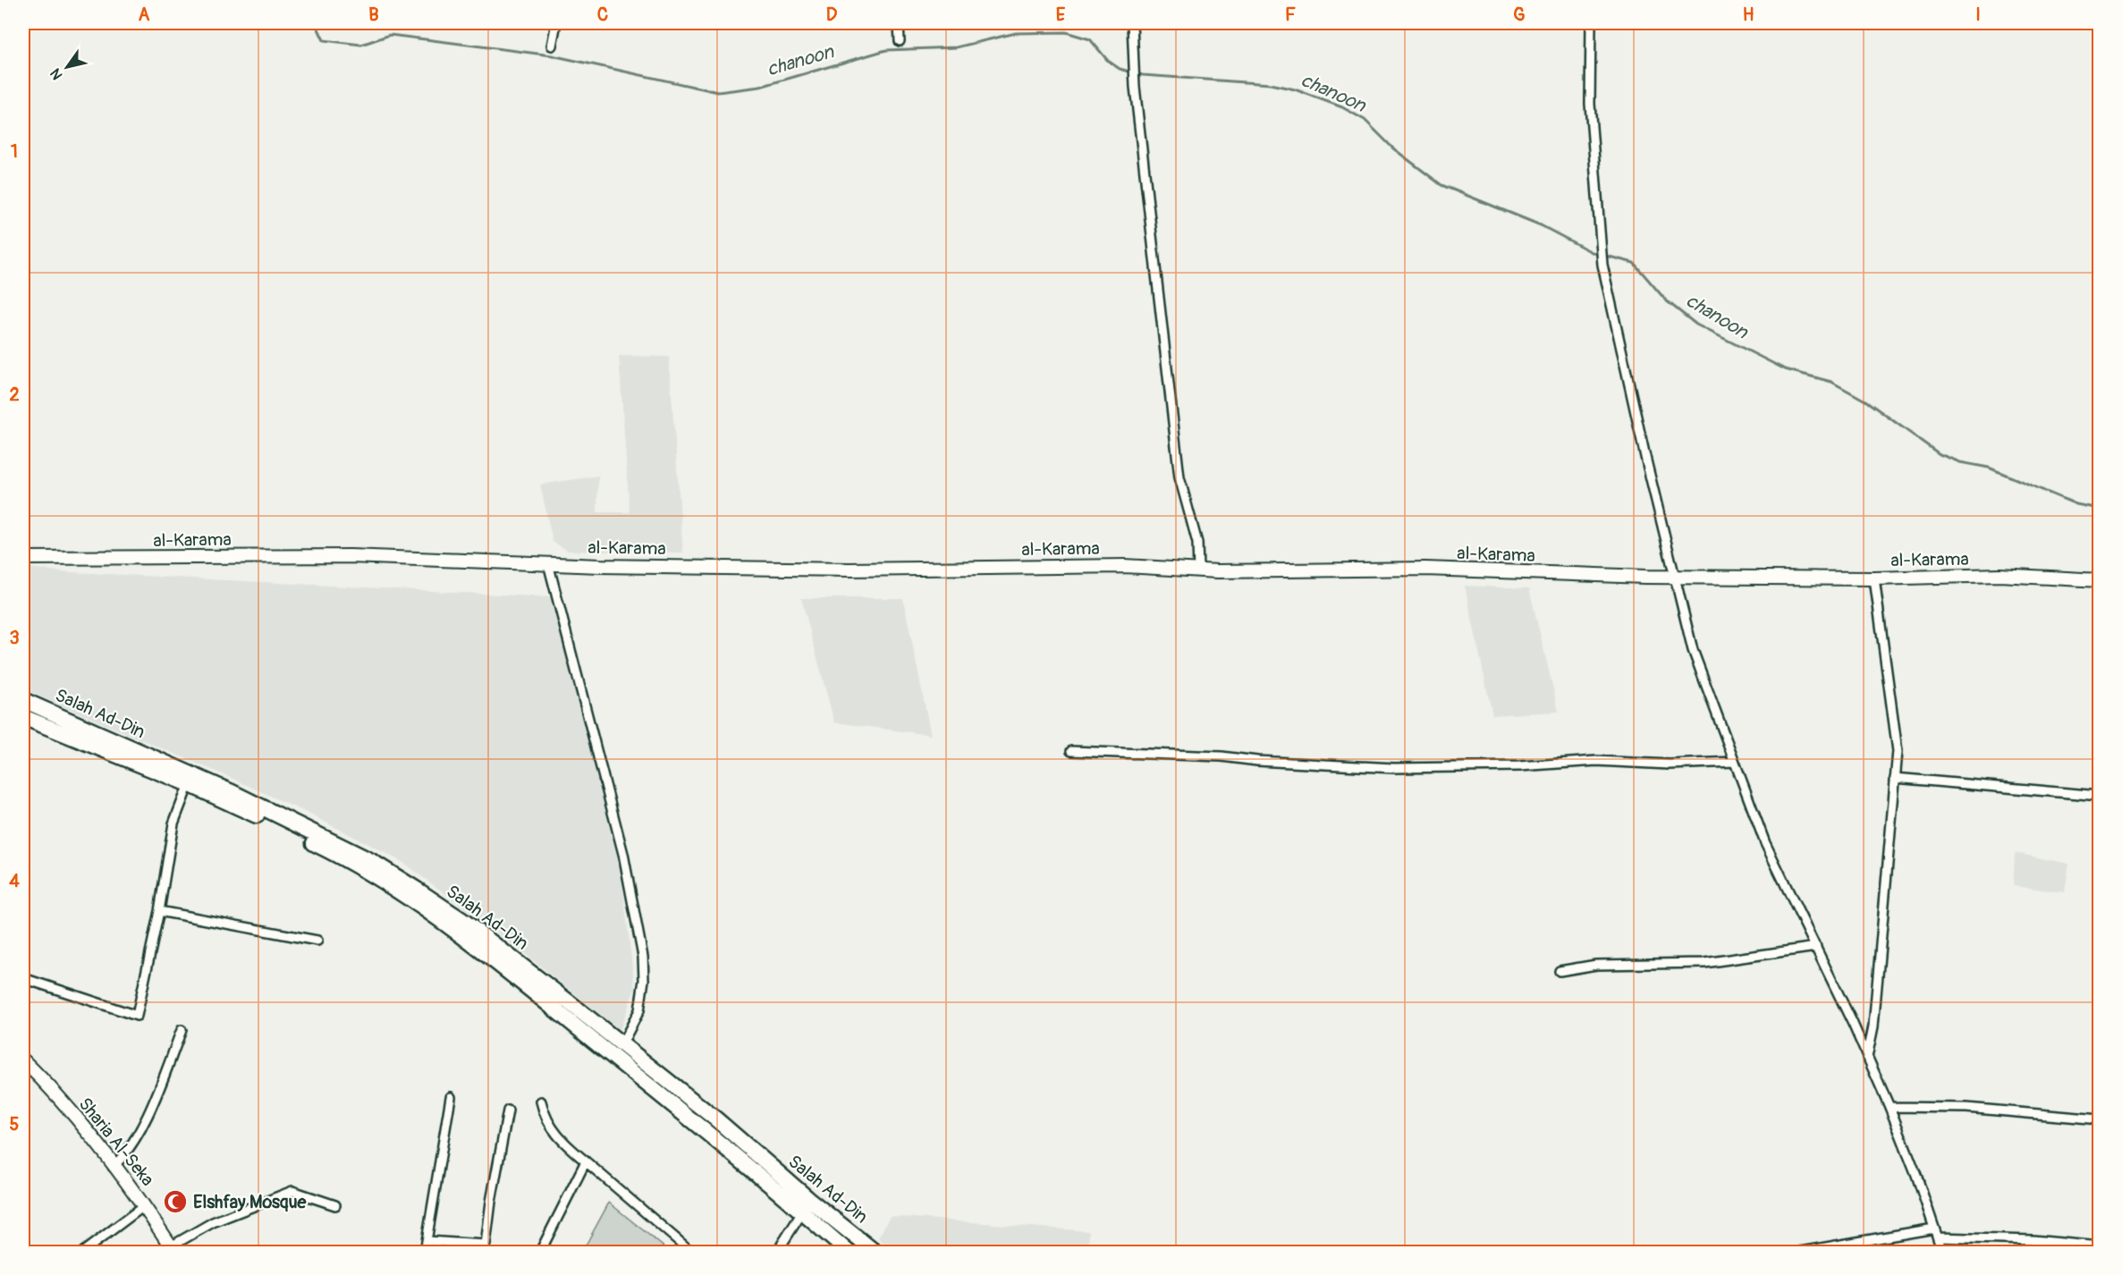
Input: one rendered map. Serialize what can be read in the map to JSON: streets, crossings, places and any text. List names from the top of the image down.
{
  "streets": {
    "highway": ["Salah Ad-Din"],
    "main road": ["al-Karama", "Sharia Al-Seka"]
  },
  "water": ["chanoon"],
  "places": {
    "mosque": ["Elshfay Mosque"]
  },
  "north": "bottom left",
  "grid": {
    "columns": [
      "A",
      "B",
      "C",
      "D",
      "E",
      "F",
      "G",
      "H",
      "I"
    ],
    "rows": [
      "1",
      "2",
      "3",
      "4",
      "5"
    ]
  }
}
